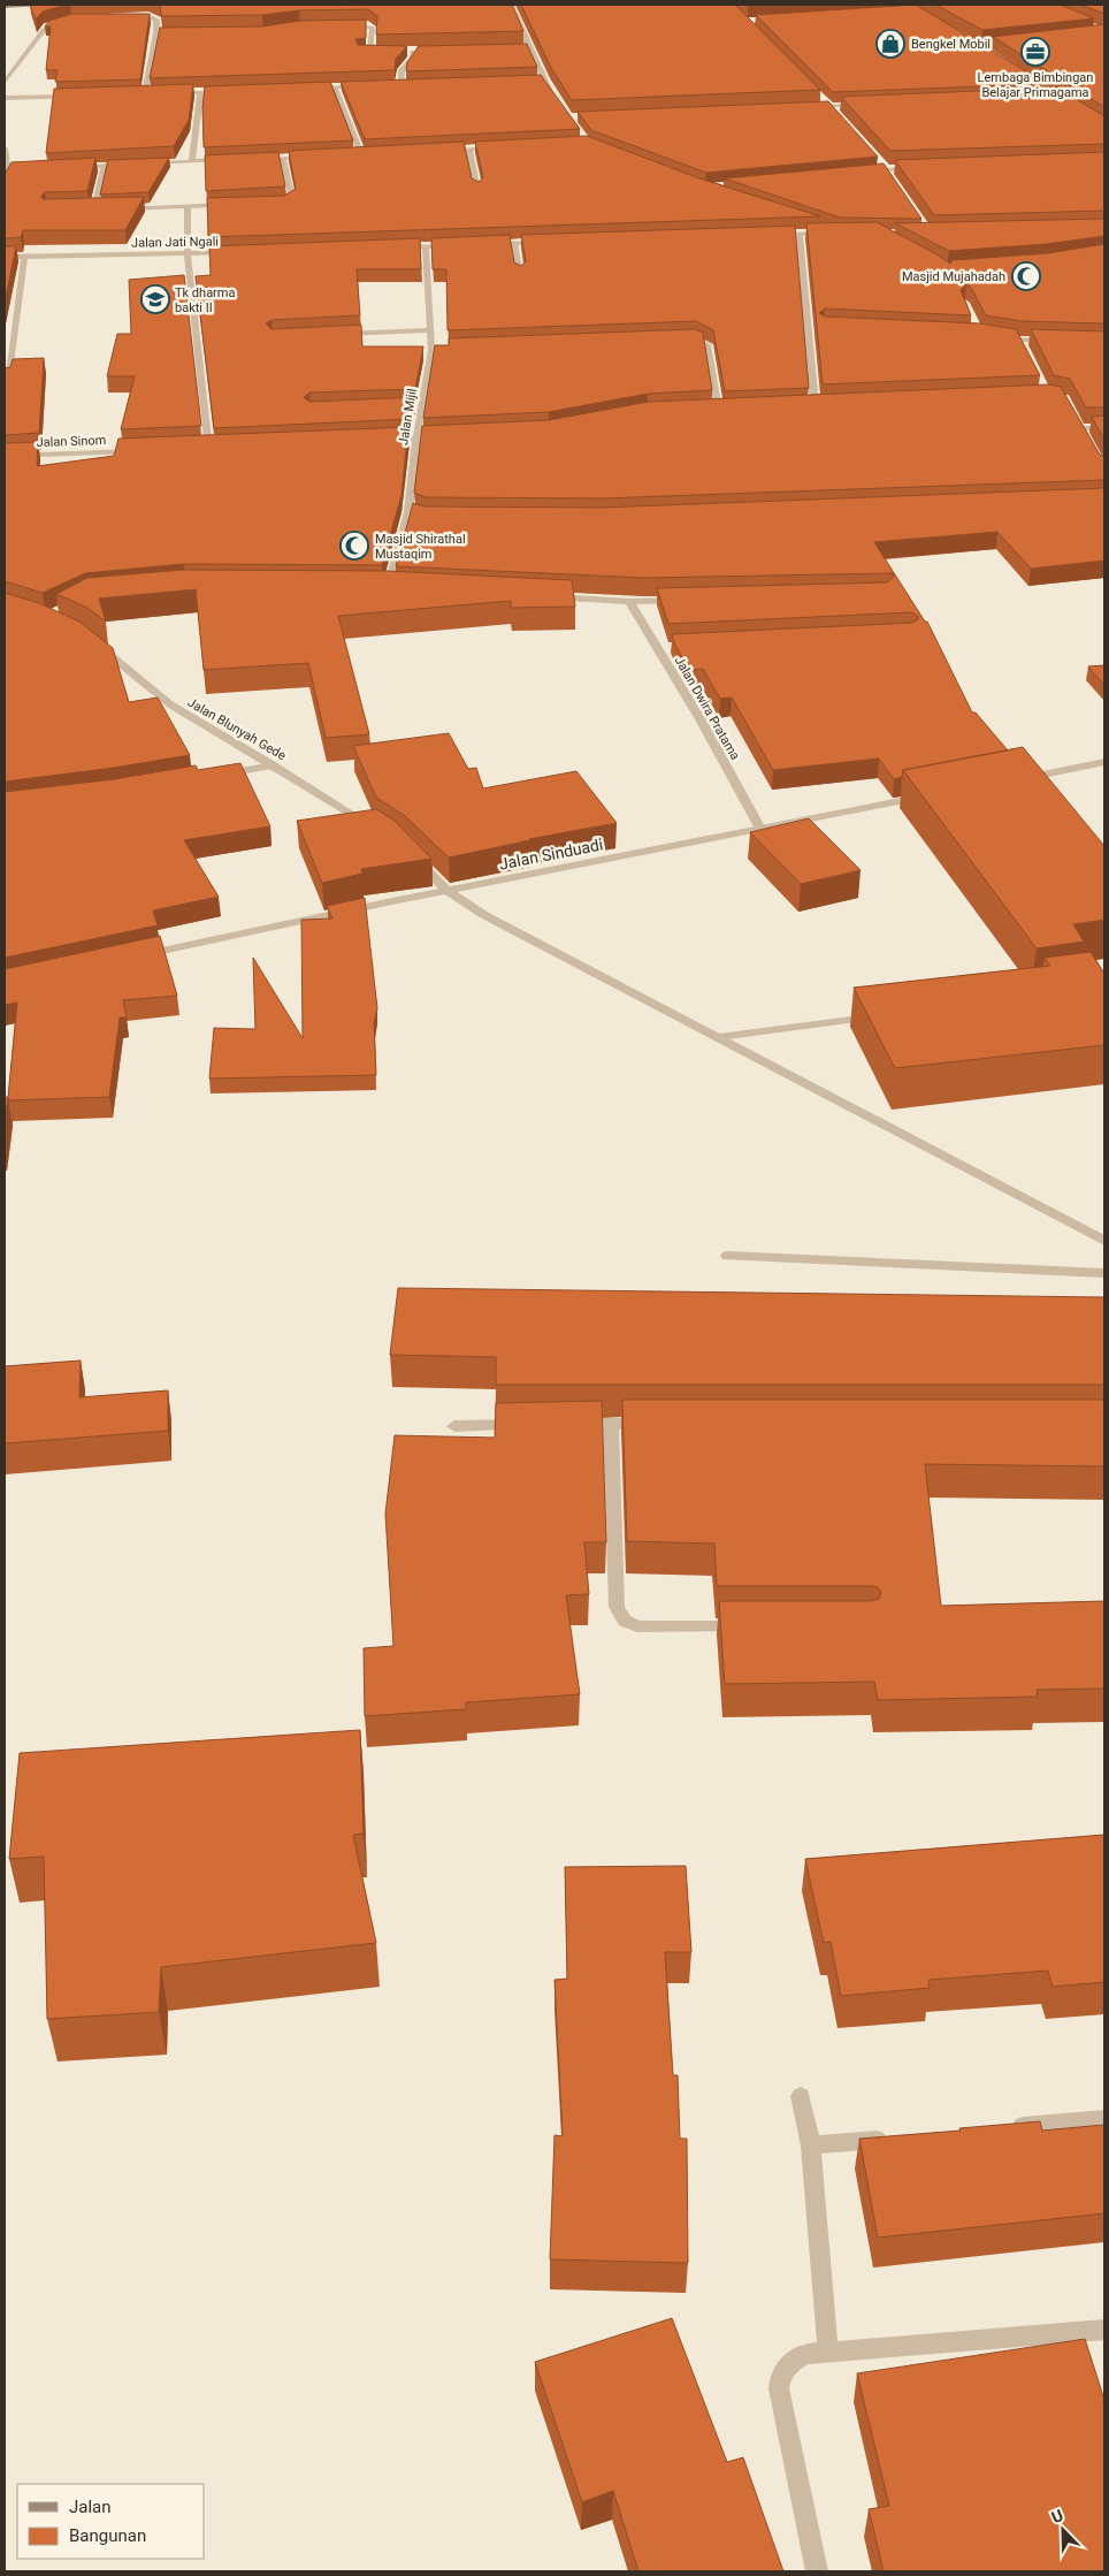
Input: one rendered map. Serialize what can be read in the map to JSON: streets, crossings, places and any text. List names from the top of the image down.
{
  "streets": {
    "street": [
      "Jalan Jati Ngali",
      "Jalan Mijil",
      "Jalan Sinom",
      "Jalan Dwira Pratama",
      "Jalan Blunyah Gede",
      "Jalan Sinduadi"
    ]
  },
  "crossings": [
    ["Jalan Dwira Pratama", "Jalan Sinduadi"]
  ],
  "places": {
    "shop": ["Bengkel Mobil"],
    "office": ["Lembaga Bimbingan Belajar Primagama"],
    "mosque": ["Masjid Mujahadah", "Masjid Shirathal Mustaqim"],
    "school or university": ["Tk dharma bakti II"]
  },
  "legend": ["Jalan", "Bangunan"],
  "north": "top left"
}
